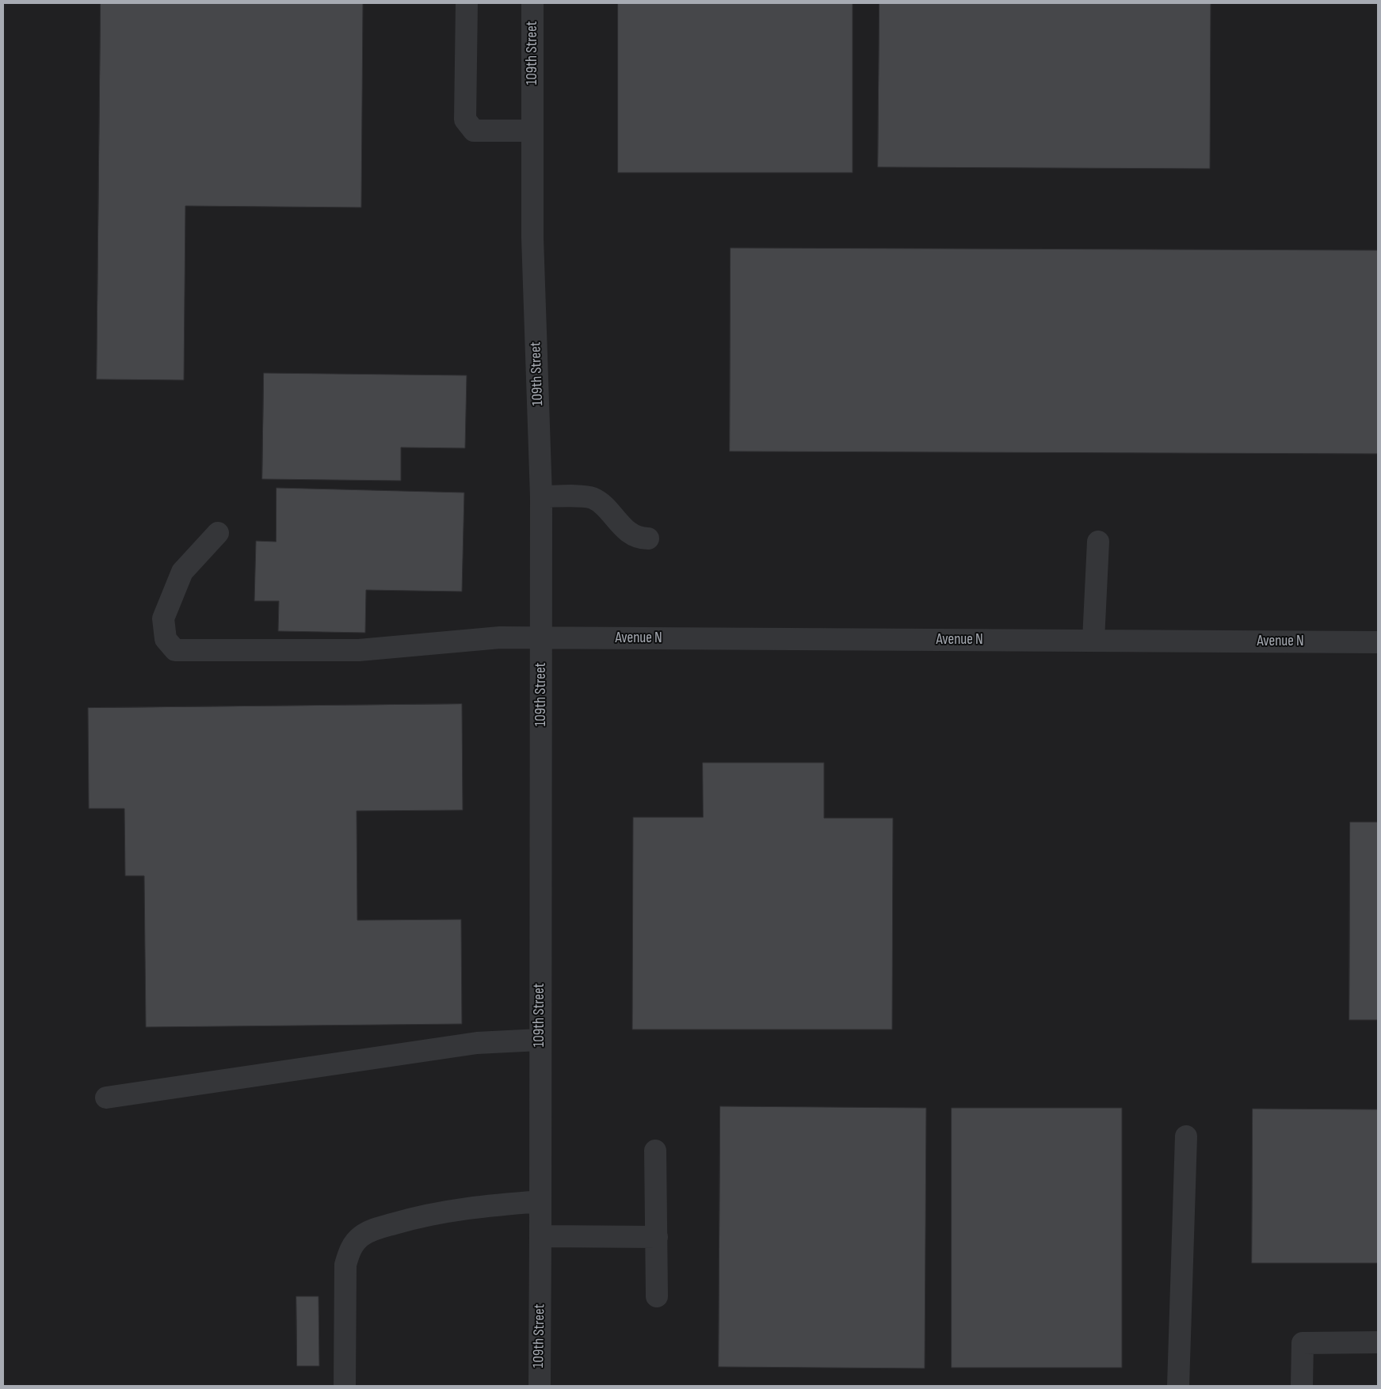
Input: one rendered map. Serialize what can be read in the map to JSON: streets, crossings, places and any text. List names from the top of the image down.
{
  "streets": {
    "street": ["109th Street", "Avenue N"]
  },
  "crossings": [
    ["109th Street", "Avenue N"]
  ]
}
